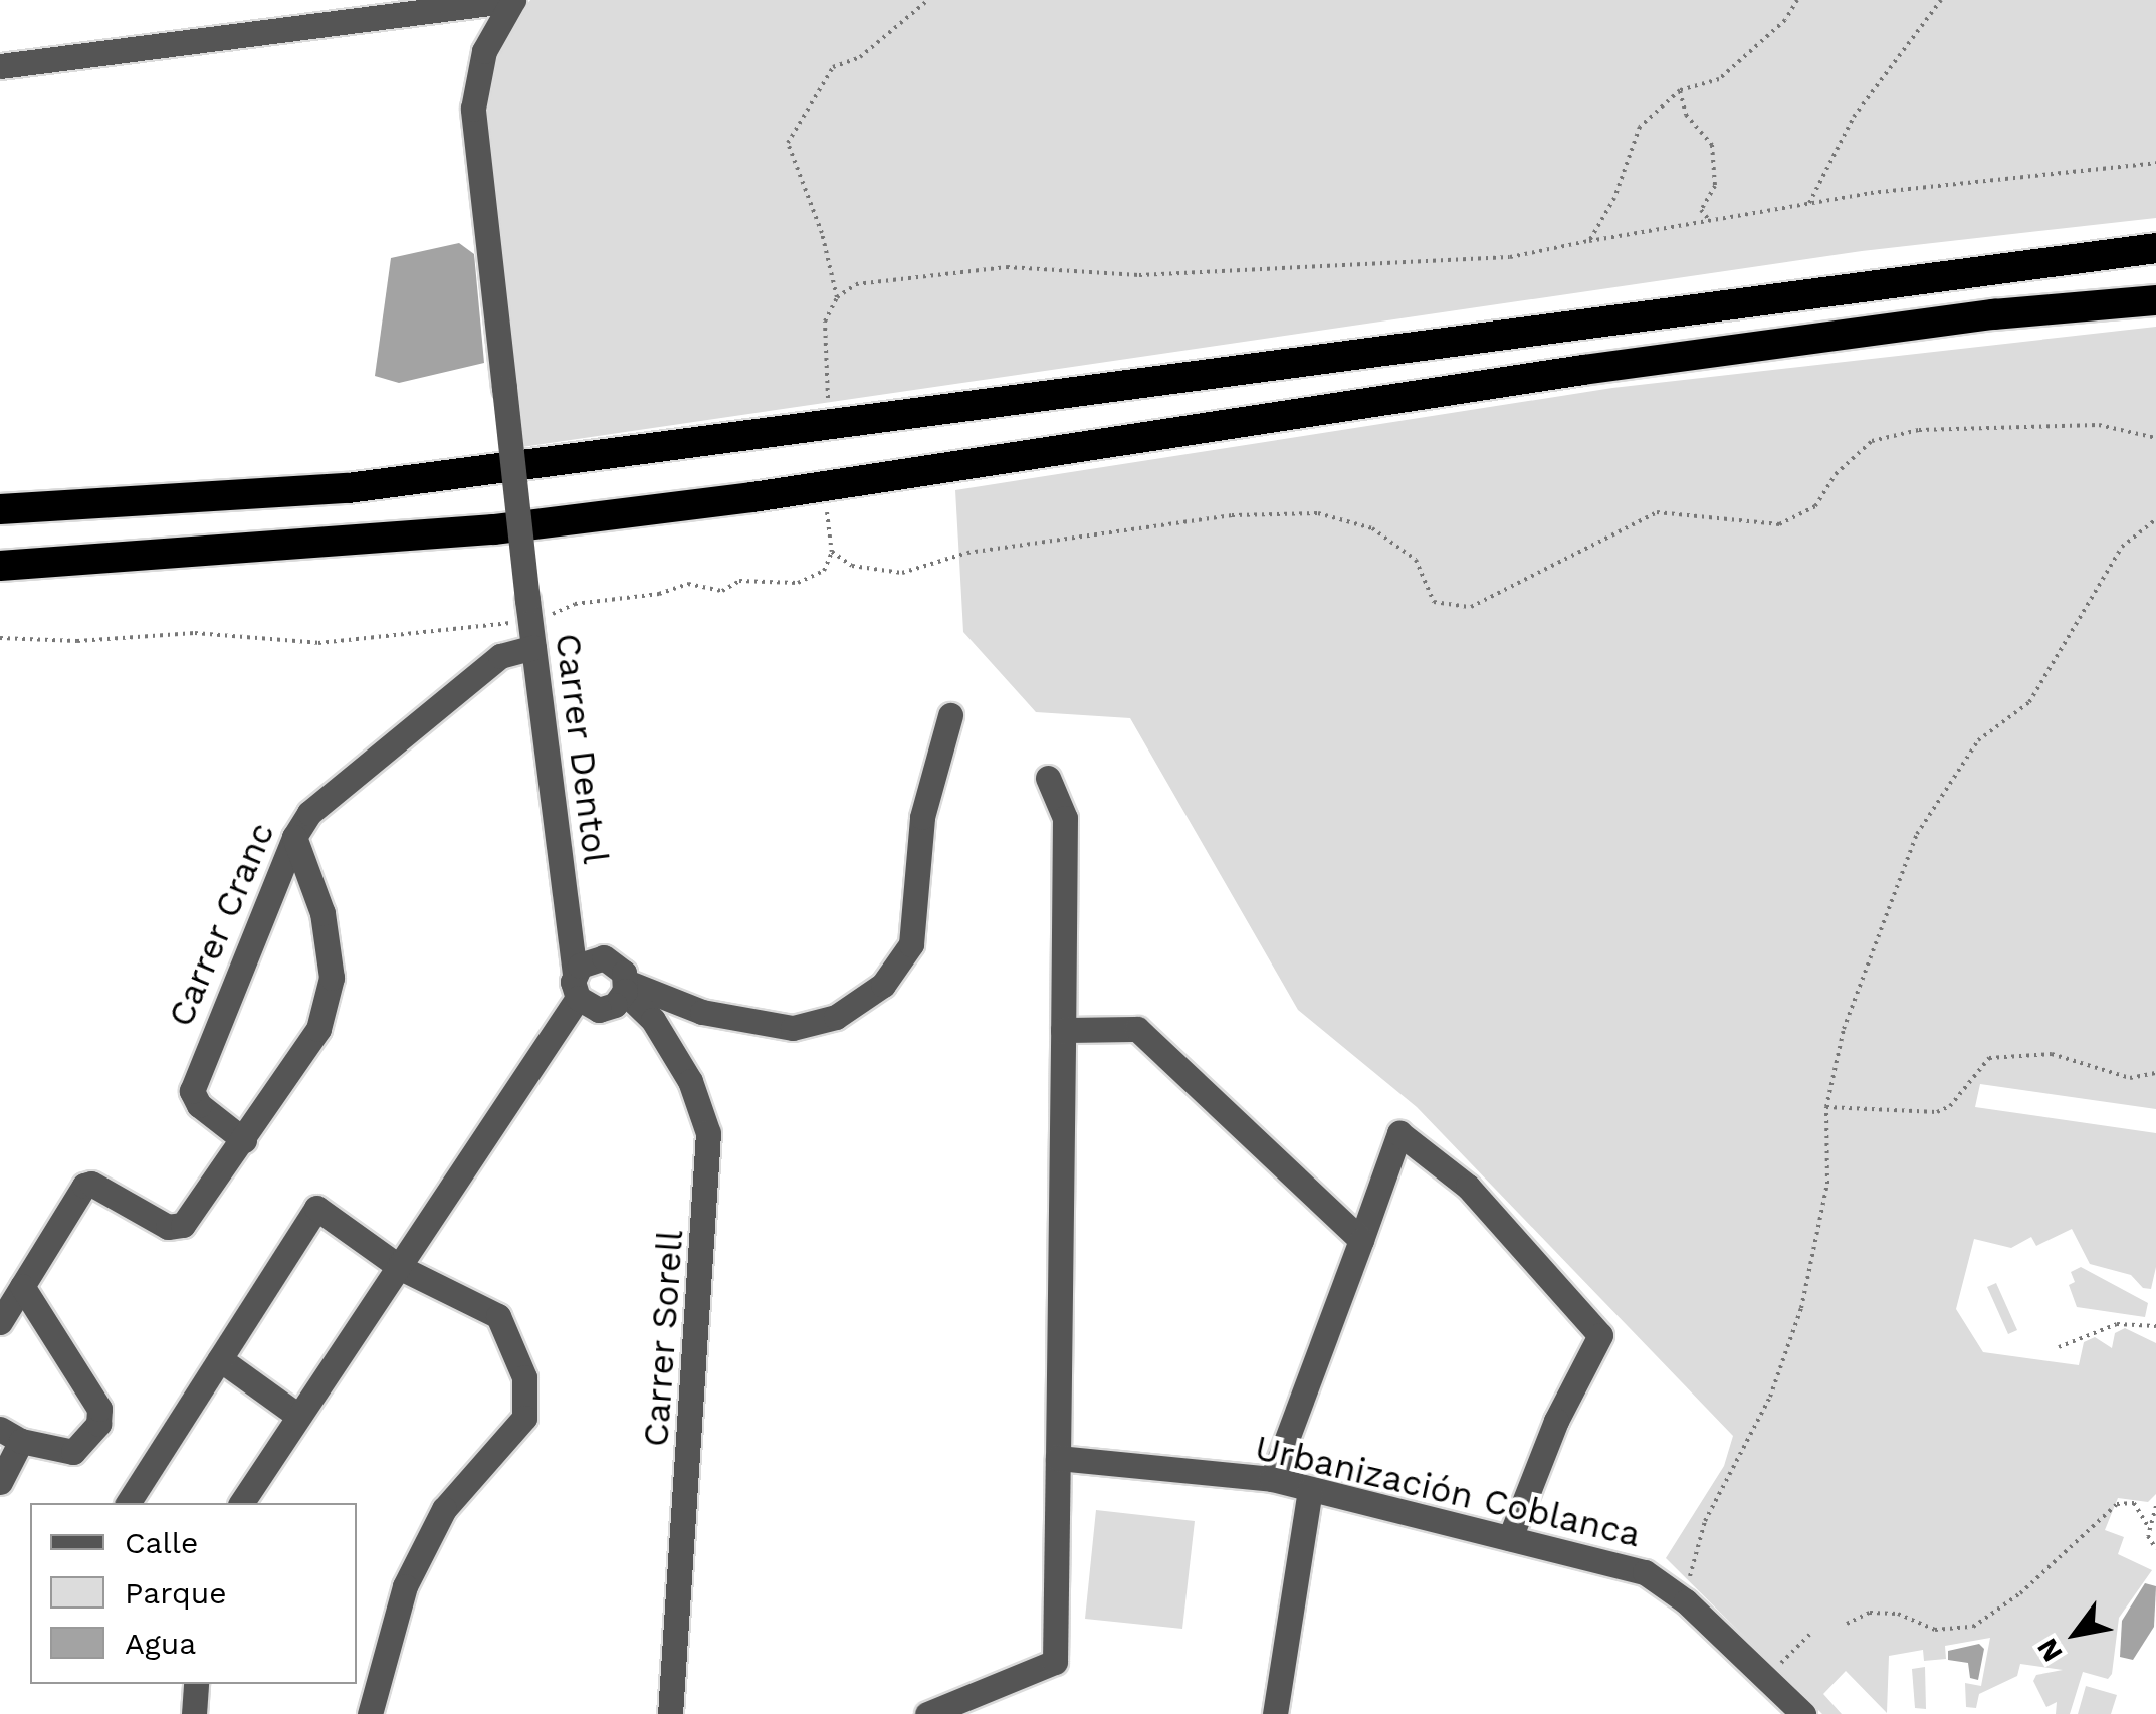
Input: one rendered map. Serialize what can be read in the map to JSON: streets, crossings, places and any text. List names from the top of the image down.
{
  "streets": {
    "street": [
      "Carrer Dentol",
      "Carrer Cranc",
      "Carrer Sorell",
      "Urbanización Coblanca"
    ]
  },
  "crossings": [
    ["Carrer Dentol", "Carrer Cranc"],
    ["Carrer Dentol", "Carrer Sorell"]
  ],
  "legend": ["Calle", "Parque", "Agua"],
  "north": "bottom left"
}
